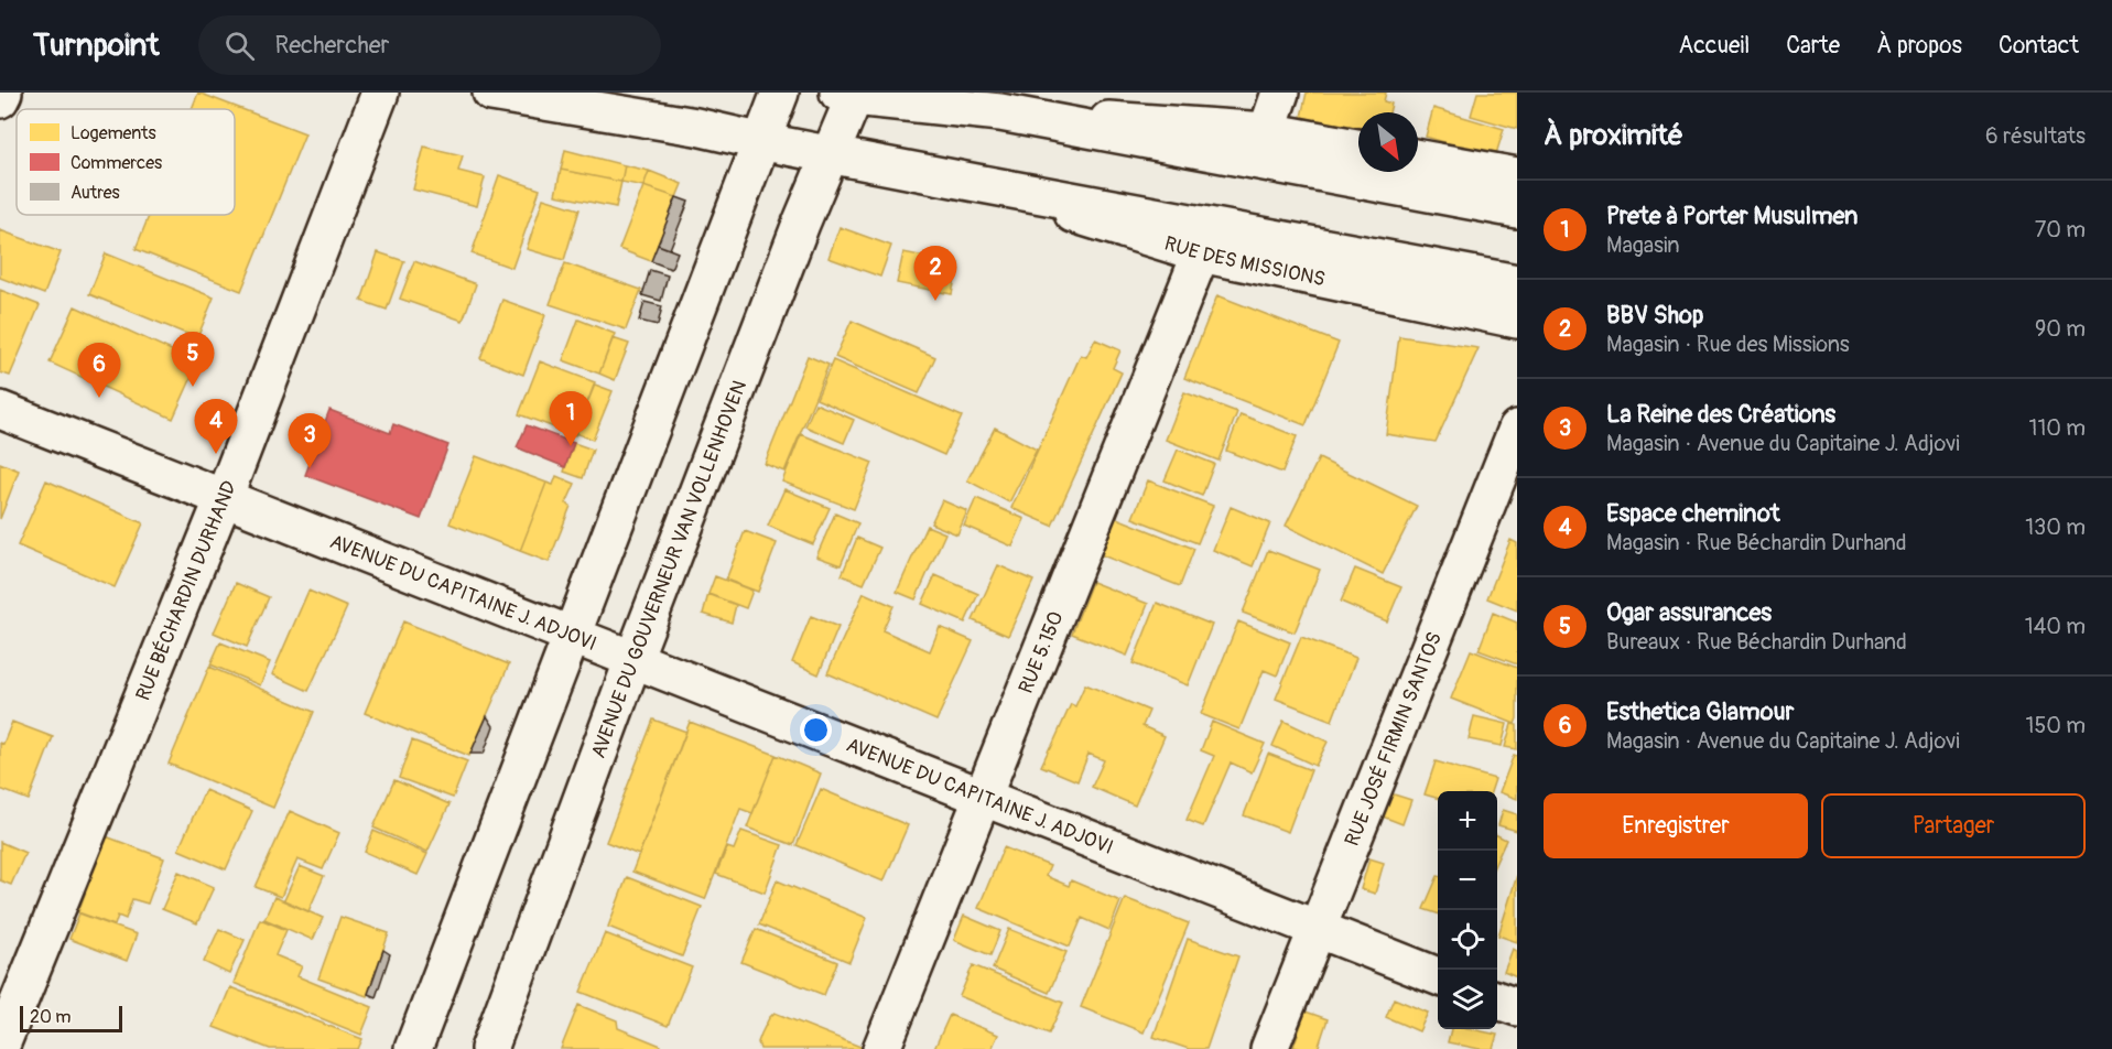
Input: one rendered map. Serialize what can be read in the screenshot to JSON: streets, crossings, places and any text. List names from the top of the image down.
{
  "streets": {
    "main road": [
      "RUE DES MISSIONS",
      "AVENUE DU GOUVERNEUR VAN VOLLENHOVEN",
      "RUE BÉCHARDIN DURHAND",
      "AVENUE DU CAPITAINE J. ADJOVI",
      "RUE 5.150",
      "RUE JOSÉ FIRMIN SANTOS"
    ]
  },
  "crossings": [
    ["RUE DES MISSIONS", "AVENUE DU GOUVERNEUR VAN VOLLENHOVEN"],
    ["RUE DES MISSIONS", "RUE 5.150"],
    ["AVENUE DU GOUVERNEUR VAN VOLLENHOVEN", "AVENUE DU CAPITAINE J. ADJOVI"],
    ["RUE BÉCHARDIN DURHAND", "AVENUE DU CAPITAINE J. ADJOVI"],
    ["AVENUE DU CAPITAINE J. ADJOVI", "RUE 5.150"],
    ["AVENUE DU CAPITAINE J. ADJOVI", "RUE JOSÉ FIRMIN SANTOS"]
  ],
  "legend": ["Logements", "Commerces", "Autres"],
  "scale_bar": "20 m",
  "north": "bottom right",
  "page": {
    "header": "Turnpoint",
    "search": "Rechercher",
    "nav": [
      "Accueil",
      "Carte",
      "À propos",
      "Contact"
    ],
    "heading": ["À proximité", "6 résultats"],
    "list": [
      {
        "mark": "1",
        "name": "Prete à Porter Musulmen",
        "note": "Magasin",
        "value": "70 m"
      },
      {
        "mark": "2",
        "name": "BBV Shop",
        "note": "Magasin · Rue des Missions",
        "value": "90 m"
      },
      {
        "mark": "3",
        "name": "La Reine des Créations",
        "note": "Magasin · Avenue du Capitaine J. Adjovi",
        "value": "110 m"
      },
      {
        "mark": "4",
        "name": "Espace cheminot",
        "note": "Magasin · Rue Béchardin Durhand",
        "value": "130 m"
      },
      {
        "mark": "5",
        "name": "Ogar assurances",
        "note": "Bureaux · Rue Béchardin Durhand",
        "value": "140 m"
      },
      {
        "mark": "6",
        "name": "Esthetica Glamour",
        "note": "Magasin · Avenue du Capitaine J. Adjovi",
        "value": "150 m"
      }
    ],
    "pins": [
      "2",
      "5",
      "6",
      "1",
      "4",
      "3"
    ],
    "buttons": ["Enregistrer", "Partager"],
    "map_buttons": ["+", "−"],
    "scale": "20 m"
  }
}
